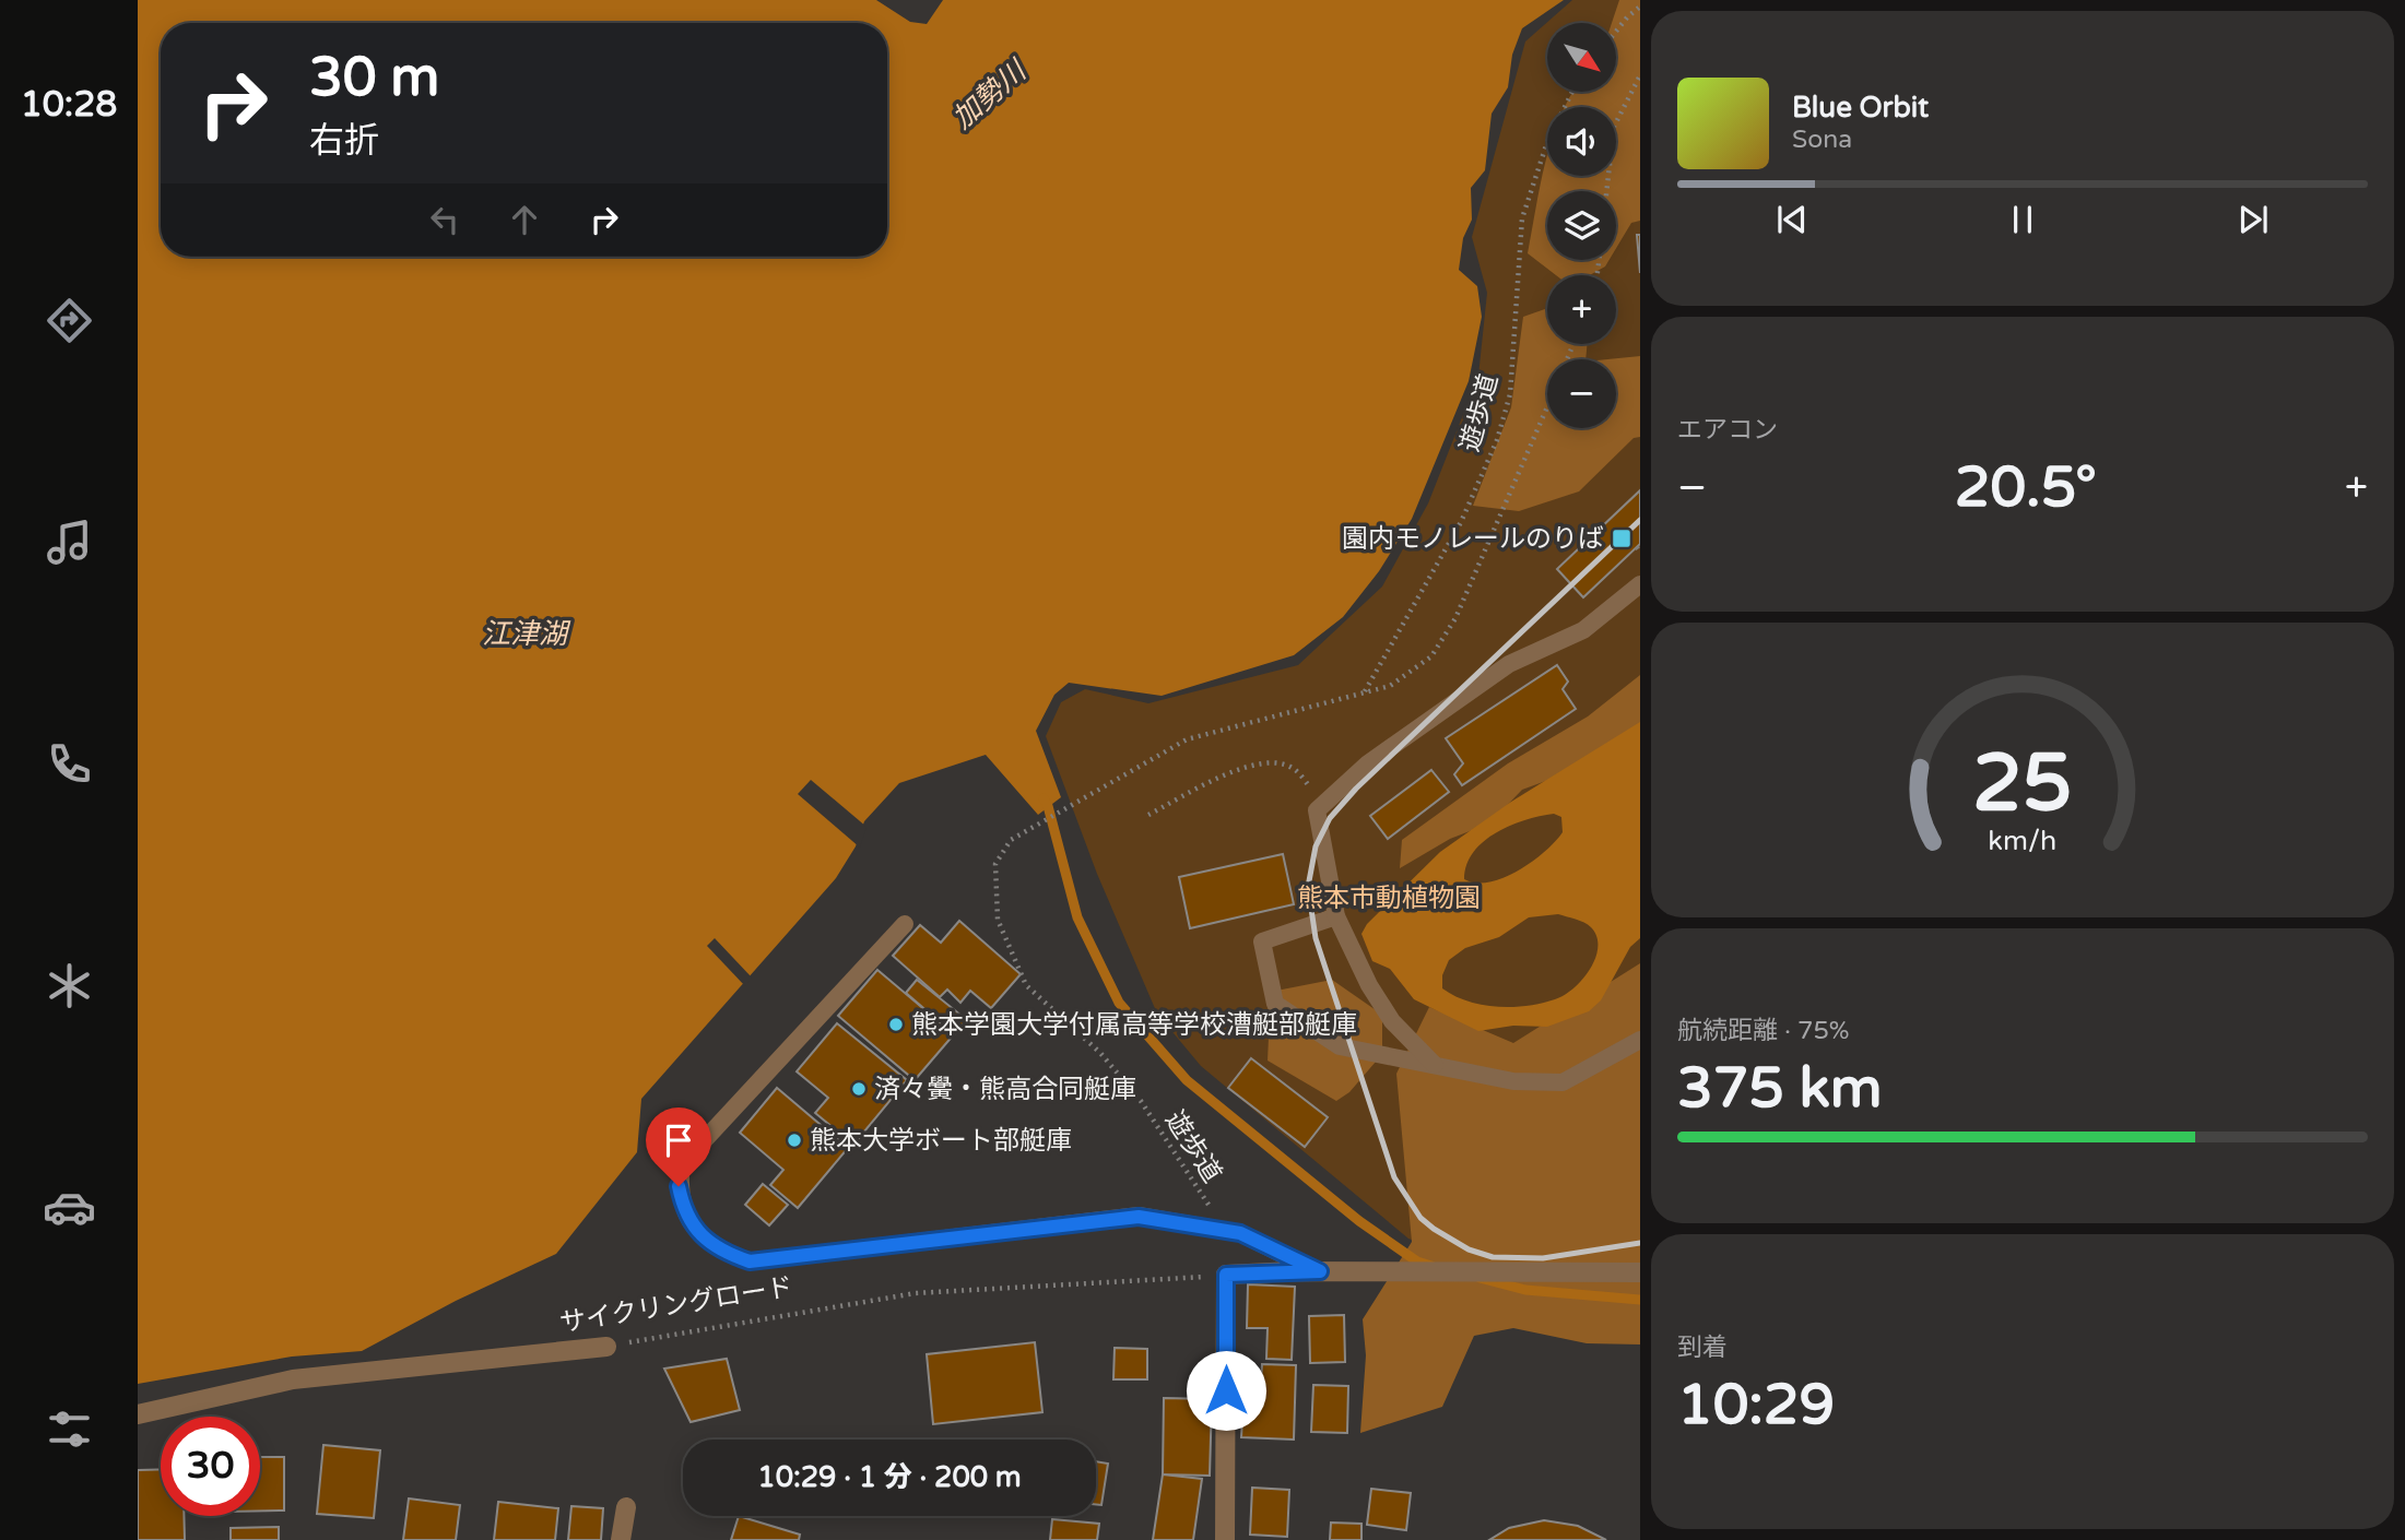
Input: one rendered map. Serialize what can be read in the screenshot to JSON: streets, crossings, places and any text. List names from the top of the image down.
{
  "streets": {
    "street": ["サイクリングロード"],
    "path": ["遊歩道"]
  },
  "water": ["加勢川", "江津湖"],
  "parks": ["熊本市動植物園"],
  "places": {
    "transit": ["園内モノレールのりば"],
    "other": ["熊本学園大学付属高等学校漕艇部艇庫", "済々黌・熊高合同艇庫", "熊本大学ボート部艇庫"]
  },
  "north": "bottom right",
  "page": {
    "tabs": "10:28",
    "map_buttons": ["+", "−"],
    "turn": ["30 m", "右折"],
    "song": ["Blue Orbit", "Sona"],
    "tile": [
      "エアコン",
      ["航続距離 · 75%", "375 km"],
      ["到着", "10:29"]
    ],
    "heat": ["−", "20.5°", "+"],
    "limit": "30",
    "trip": "10:29 · 1 分 · 200 m",
    "gauge": ["25", "km/h"]
  }
}
